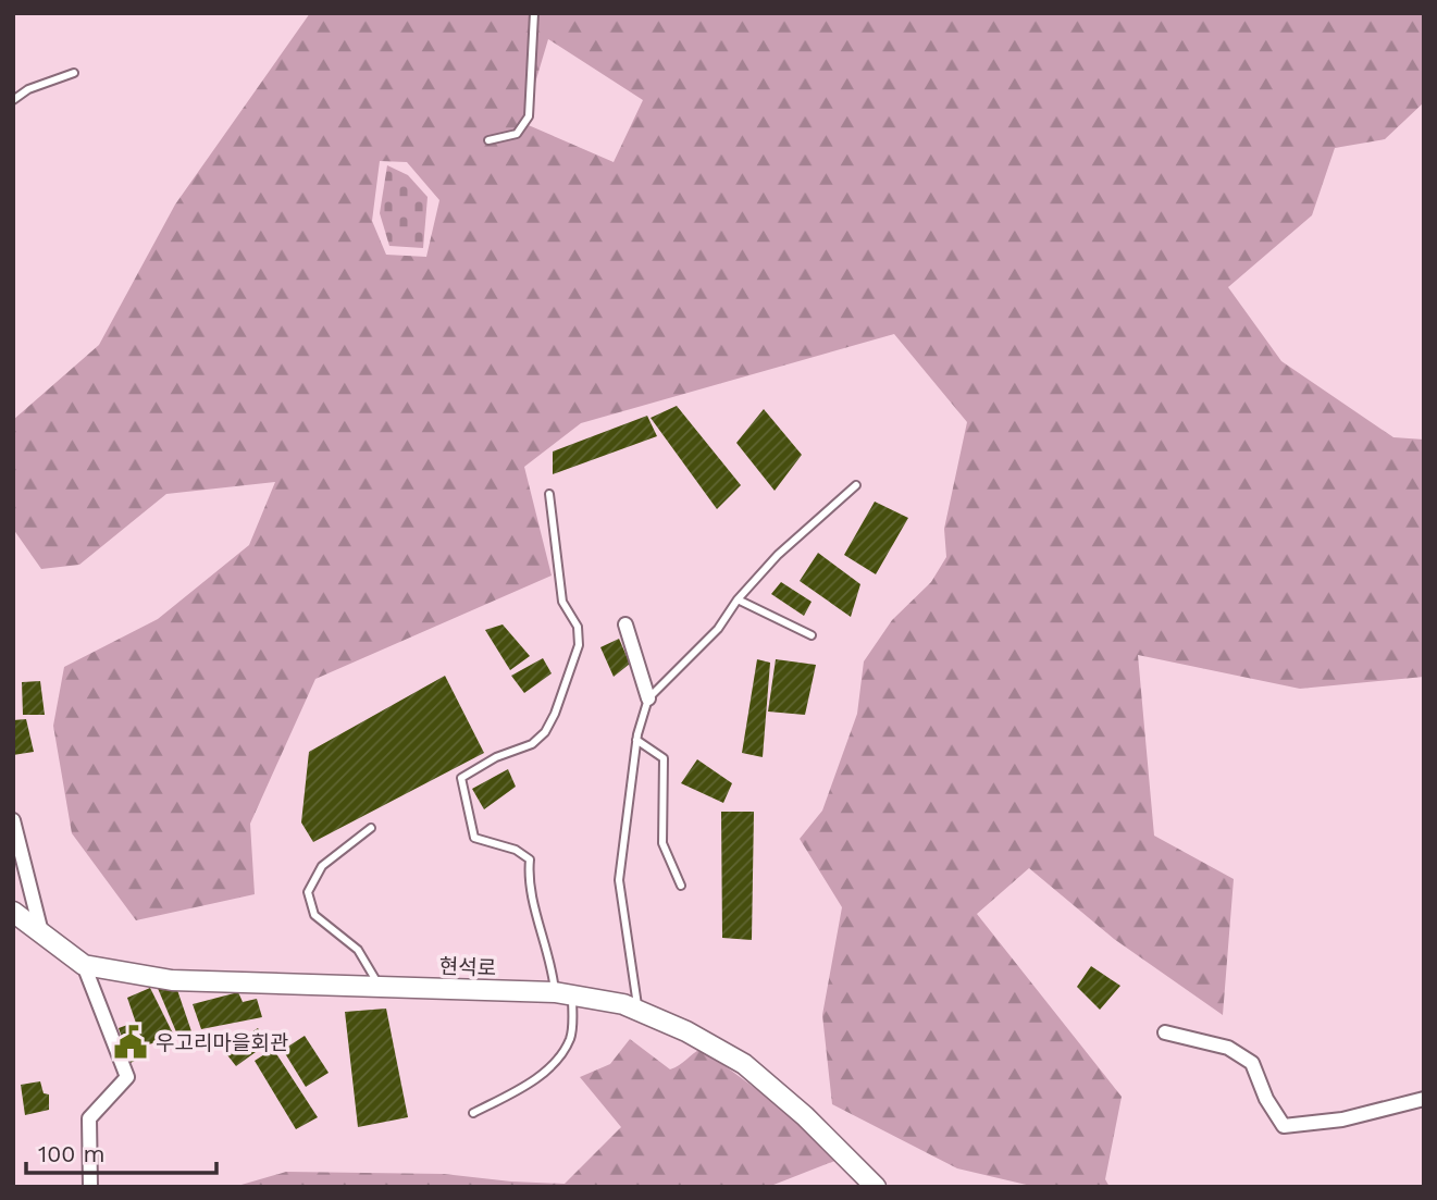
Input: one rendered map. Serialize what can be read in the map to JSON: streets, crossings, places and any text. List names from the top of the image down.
{
  "streets": {
    "street": ["현석로"]
  },
  "places": {
    "public building": ["우고리마을회관"]
  },
  "scale_bar": "100 m"
}
